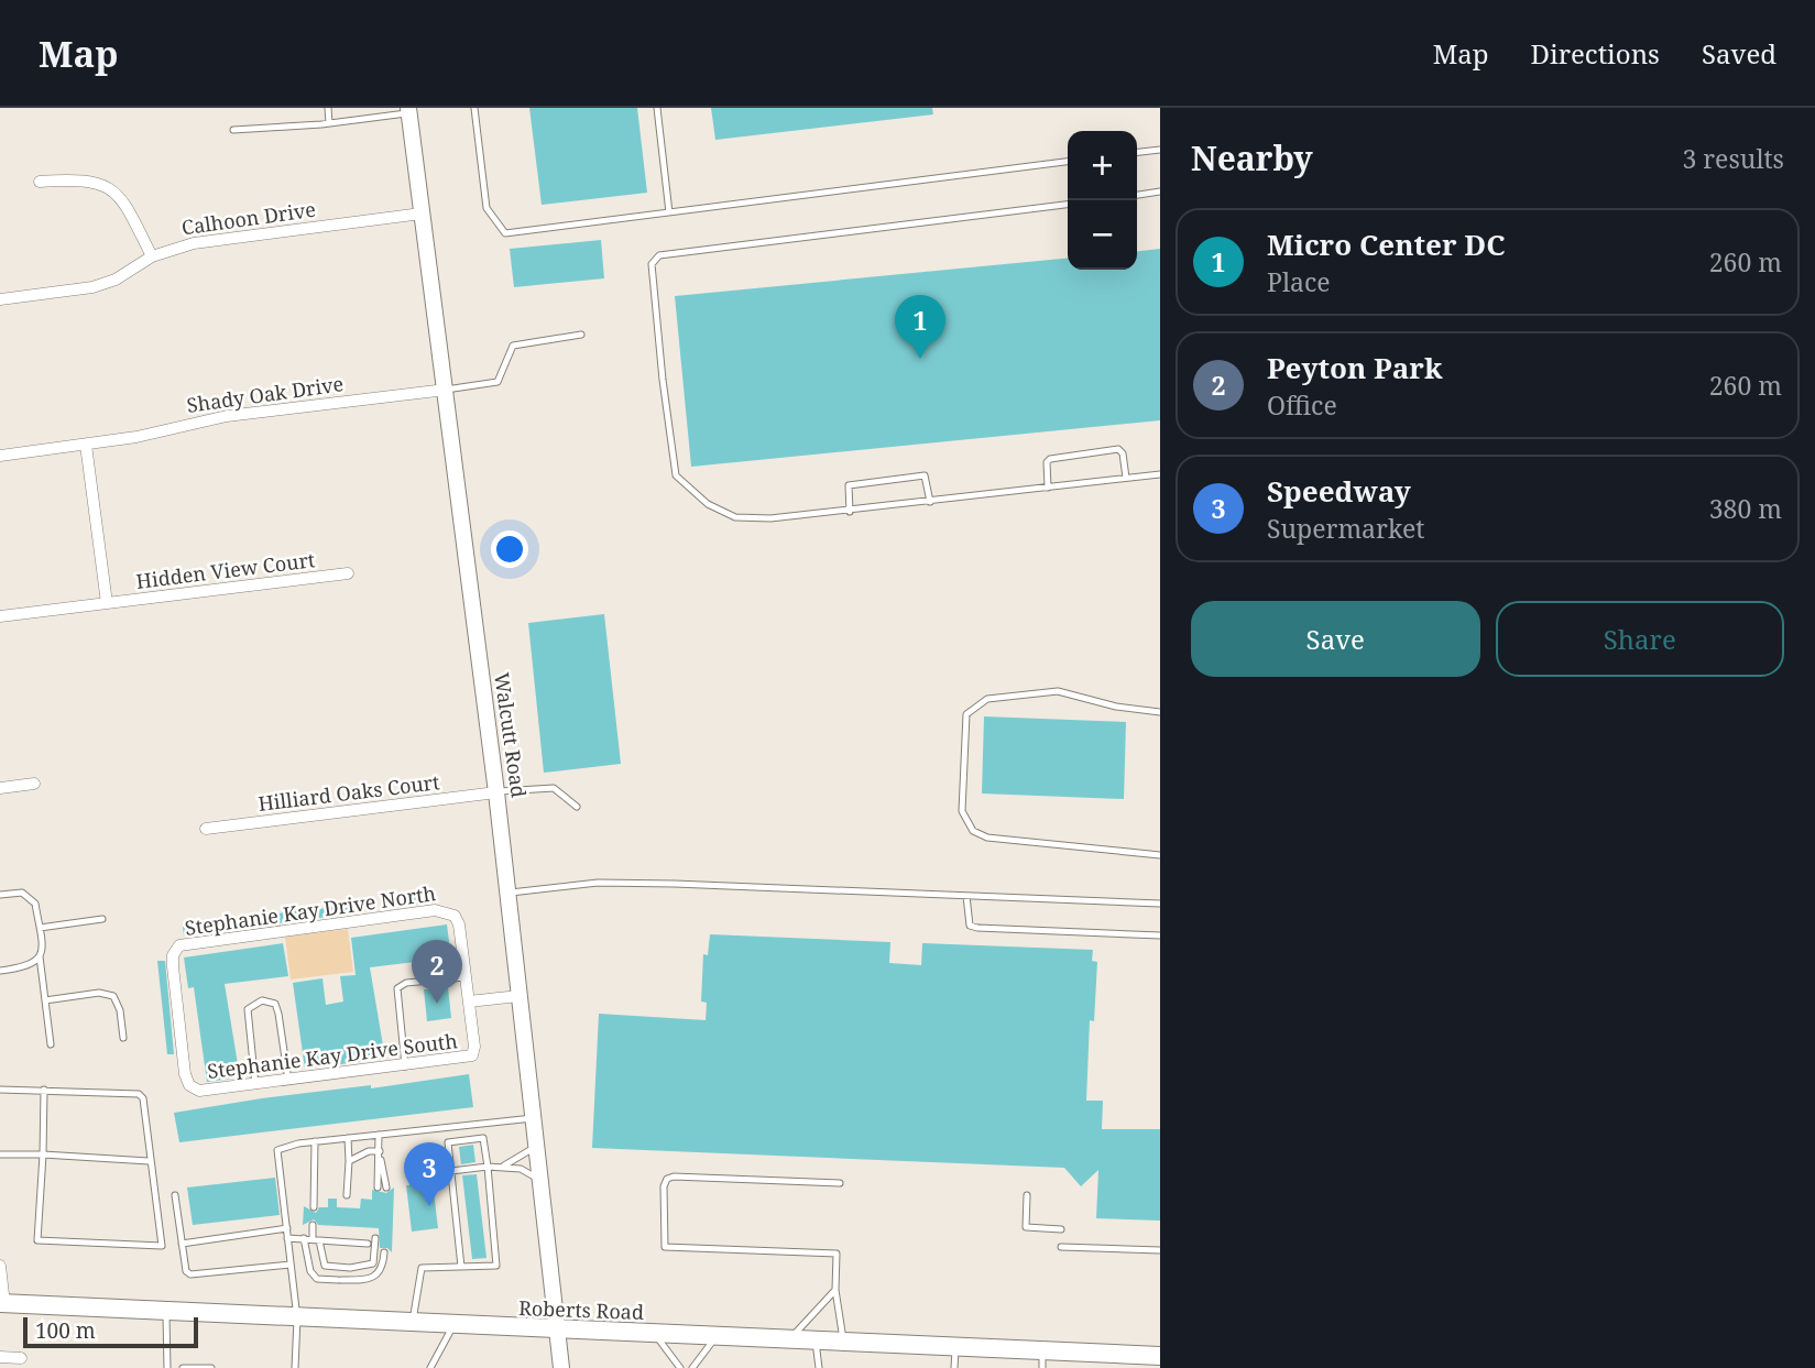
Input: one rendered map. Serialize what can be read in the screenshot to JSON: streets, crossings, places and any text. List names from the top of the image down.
{
  "streets": {
    "main road": ["Roberts Road"],
    "street": [
      "Calhoon Drive",
      "Shady Oak Drive",
      "Hidden View Court",
      "Walcutt Road",
      "Hilliard Oaks Court",
      "Stephanie Kay Drive North",
      "Stephanie Kay Drive South"
    ]
  },
  "crossings": [
    ["Calhoon Drive", "Walcutt Road"],
    ["Shady Oak Drive", "Walcutt Road"],
    ["Walcutt Road", "Hilliard Oaks Court"],
    ["Walcutt Road", "Roberts Road"],
    ["Stephanie Kay Drive North", "Stephanie Kay Drive South"]
  ],
  "scale_bar": "100 m",
  "page": {
    "header": "Map",
    "nav": ["Map", "Directions", "Saved"],
    "heading": ["Nearby", "3 results"],
    "map_buttons": ["+", "−"],
    "list": [
      {
        "mark": "1",
        "name": "Micro Center DC",
        "note": "Place",
        "value": "260 m"
      },
      {
        "mark": "2",
        "name": "Peyton Park",
        "note": "Office",
        "value": "260 m"
      },
      {
        "mark": "3",
        "name": "Speedway",
        "note": "Supermarket",
        "value": "380 m"
      }
    ],
    "pins": ["1", "2", "3"],
    "buttons": ["Save", "Share"],
    "scale": "100 m"
  }
}
